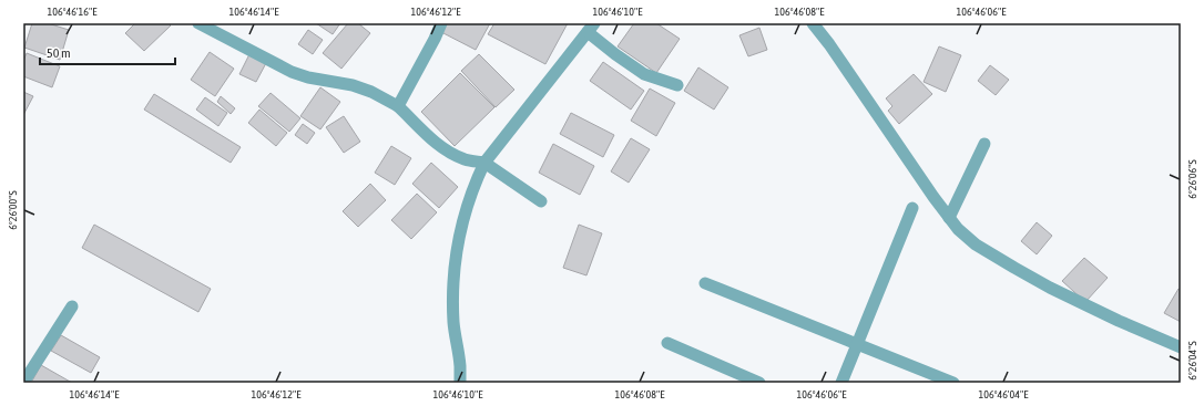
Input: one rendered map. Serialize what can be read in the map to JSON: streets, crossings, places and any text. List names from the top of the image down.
{
  "scale_bar": "50 m",
  "coordinates": [
    "106°46'16\"E",
    "106°46'14\"E",
    "106°46'12\"E",
    "106°46'10\"E",
    "106°46'08\"E",
    "106°46'06\"E",
    "6°26'06\"S",
    "6°26'00\"S",
    "6°26'04\"S",
    "106°46'04\"E"
  ]
}
